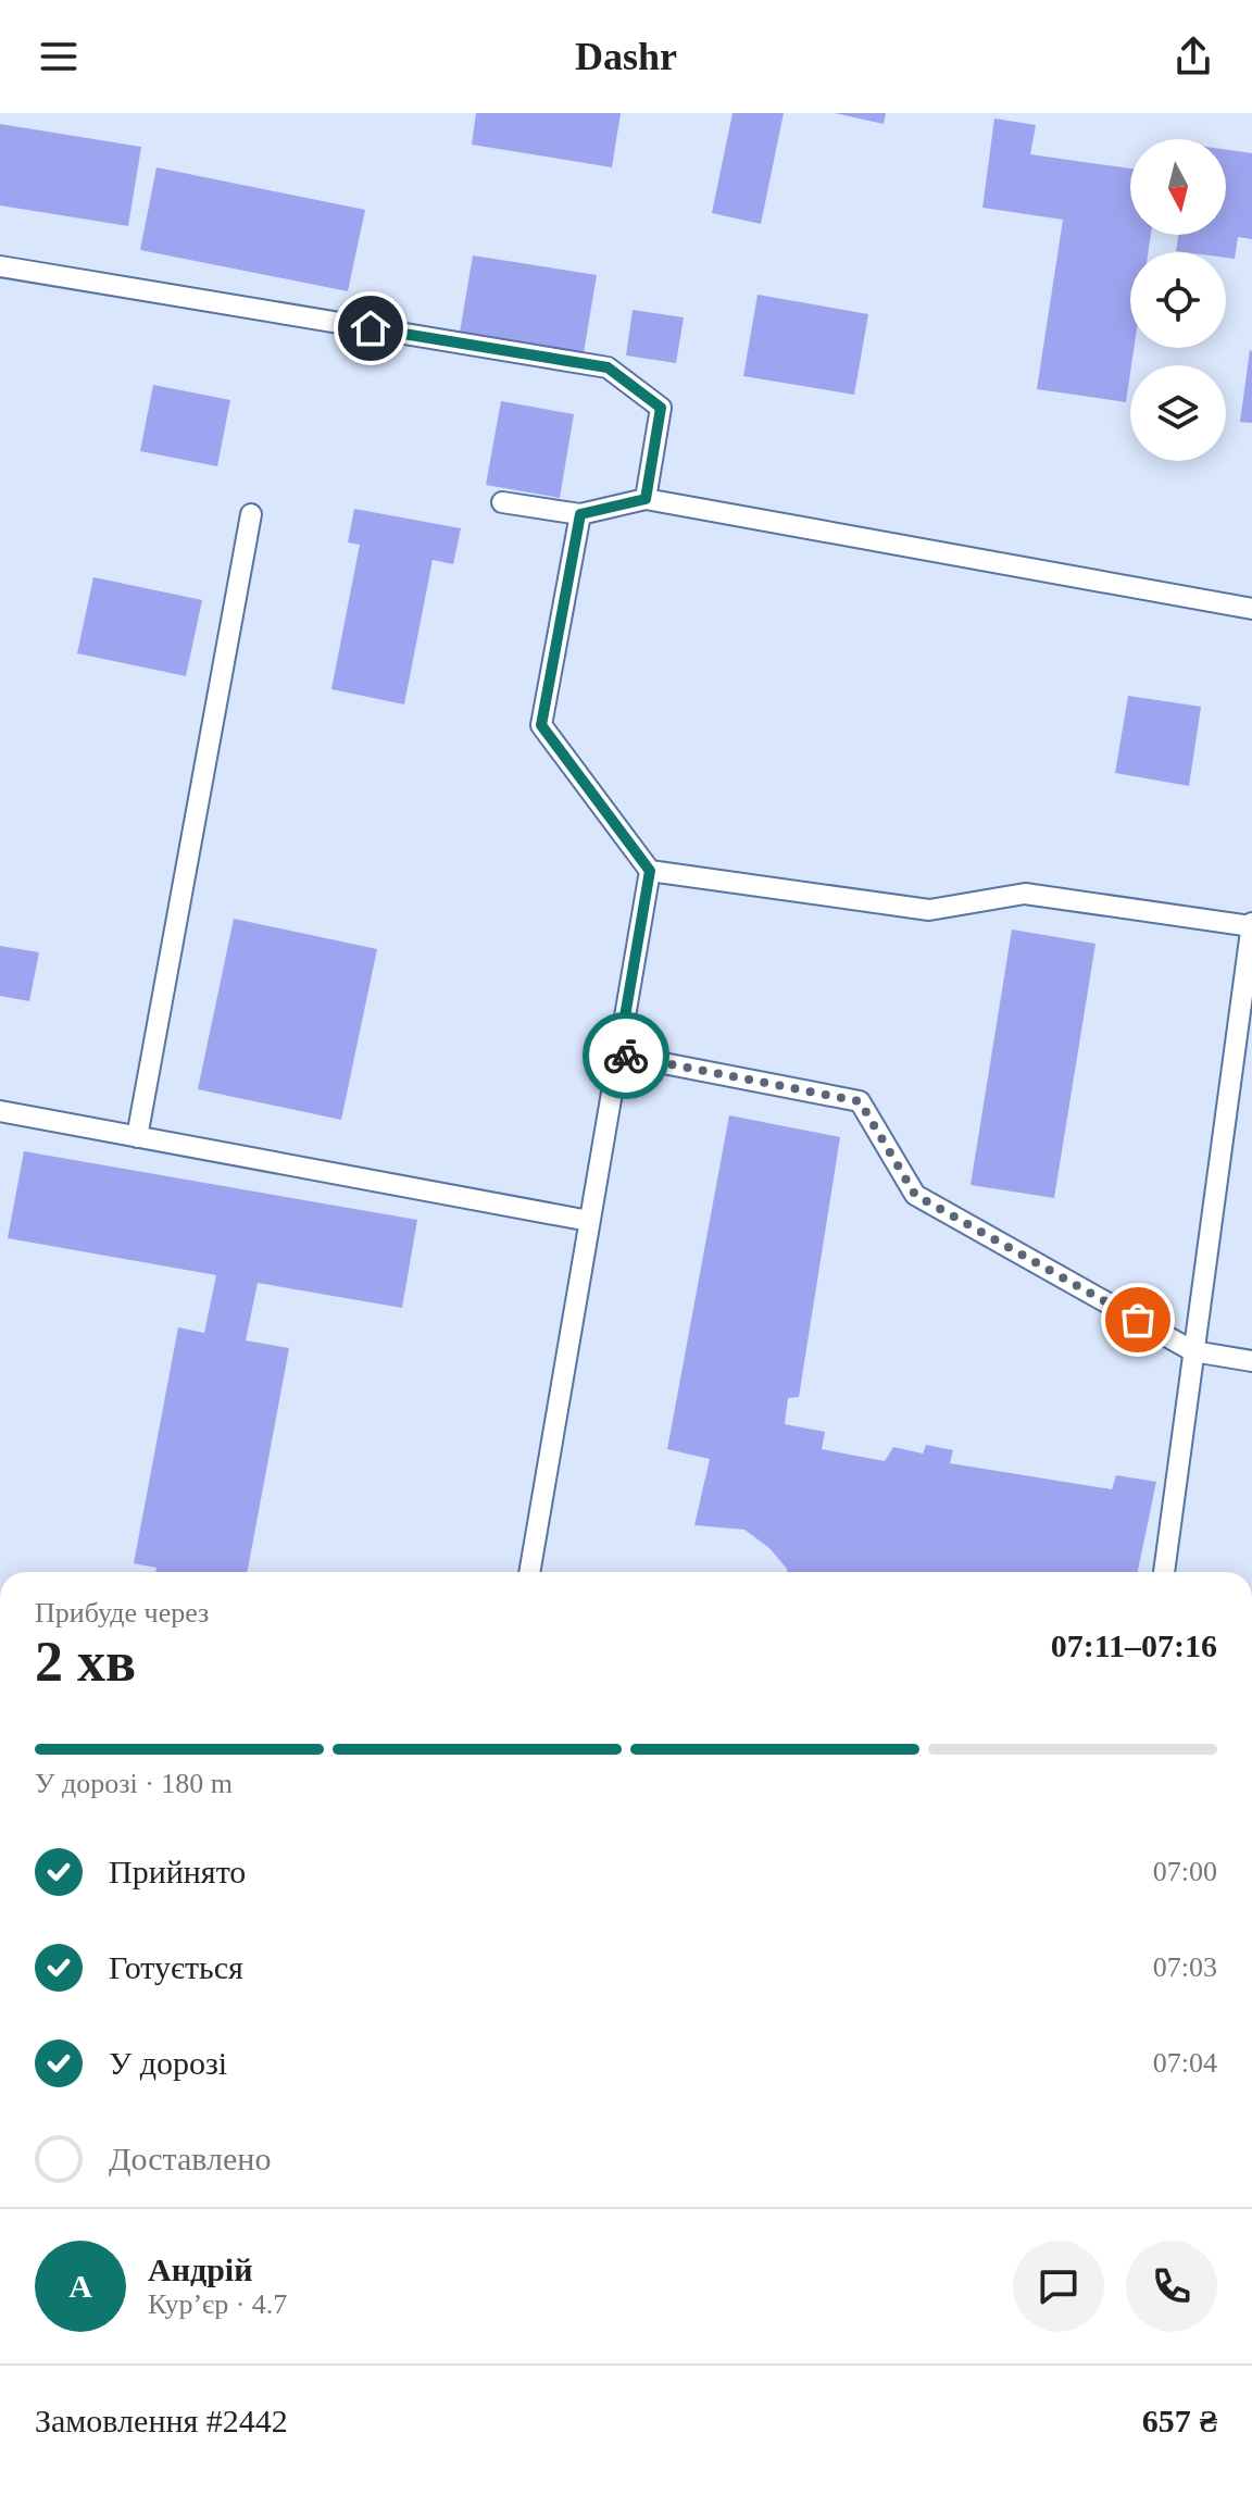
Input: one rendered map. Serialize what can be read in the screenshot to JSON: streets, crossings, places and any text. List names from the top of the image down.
{
  "north": "bottom",
  "page": {
    "header": "Dashr",
    "heading": ["2 хв", "Прибуде через", "07:11–07:16"],
    "panel": [
      "Андрій",
      "Кур’єр · 4.7",
      "Замовлення #2442",
      "657 ₴"
    ],
    "bar": "У дорозі · 180 m",
    "list": [
      ["Прийнято", "07:00"],
      ["Готується", "07:03"],
      ["У дорозі", "07:04"],
      "Доставлено"
    ],
    "round": "А"
  }
}
